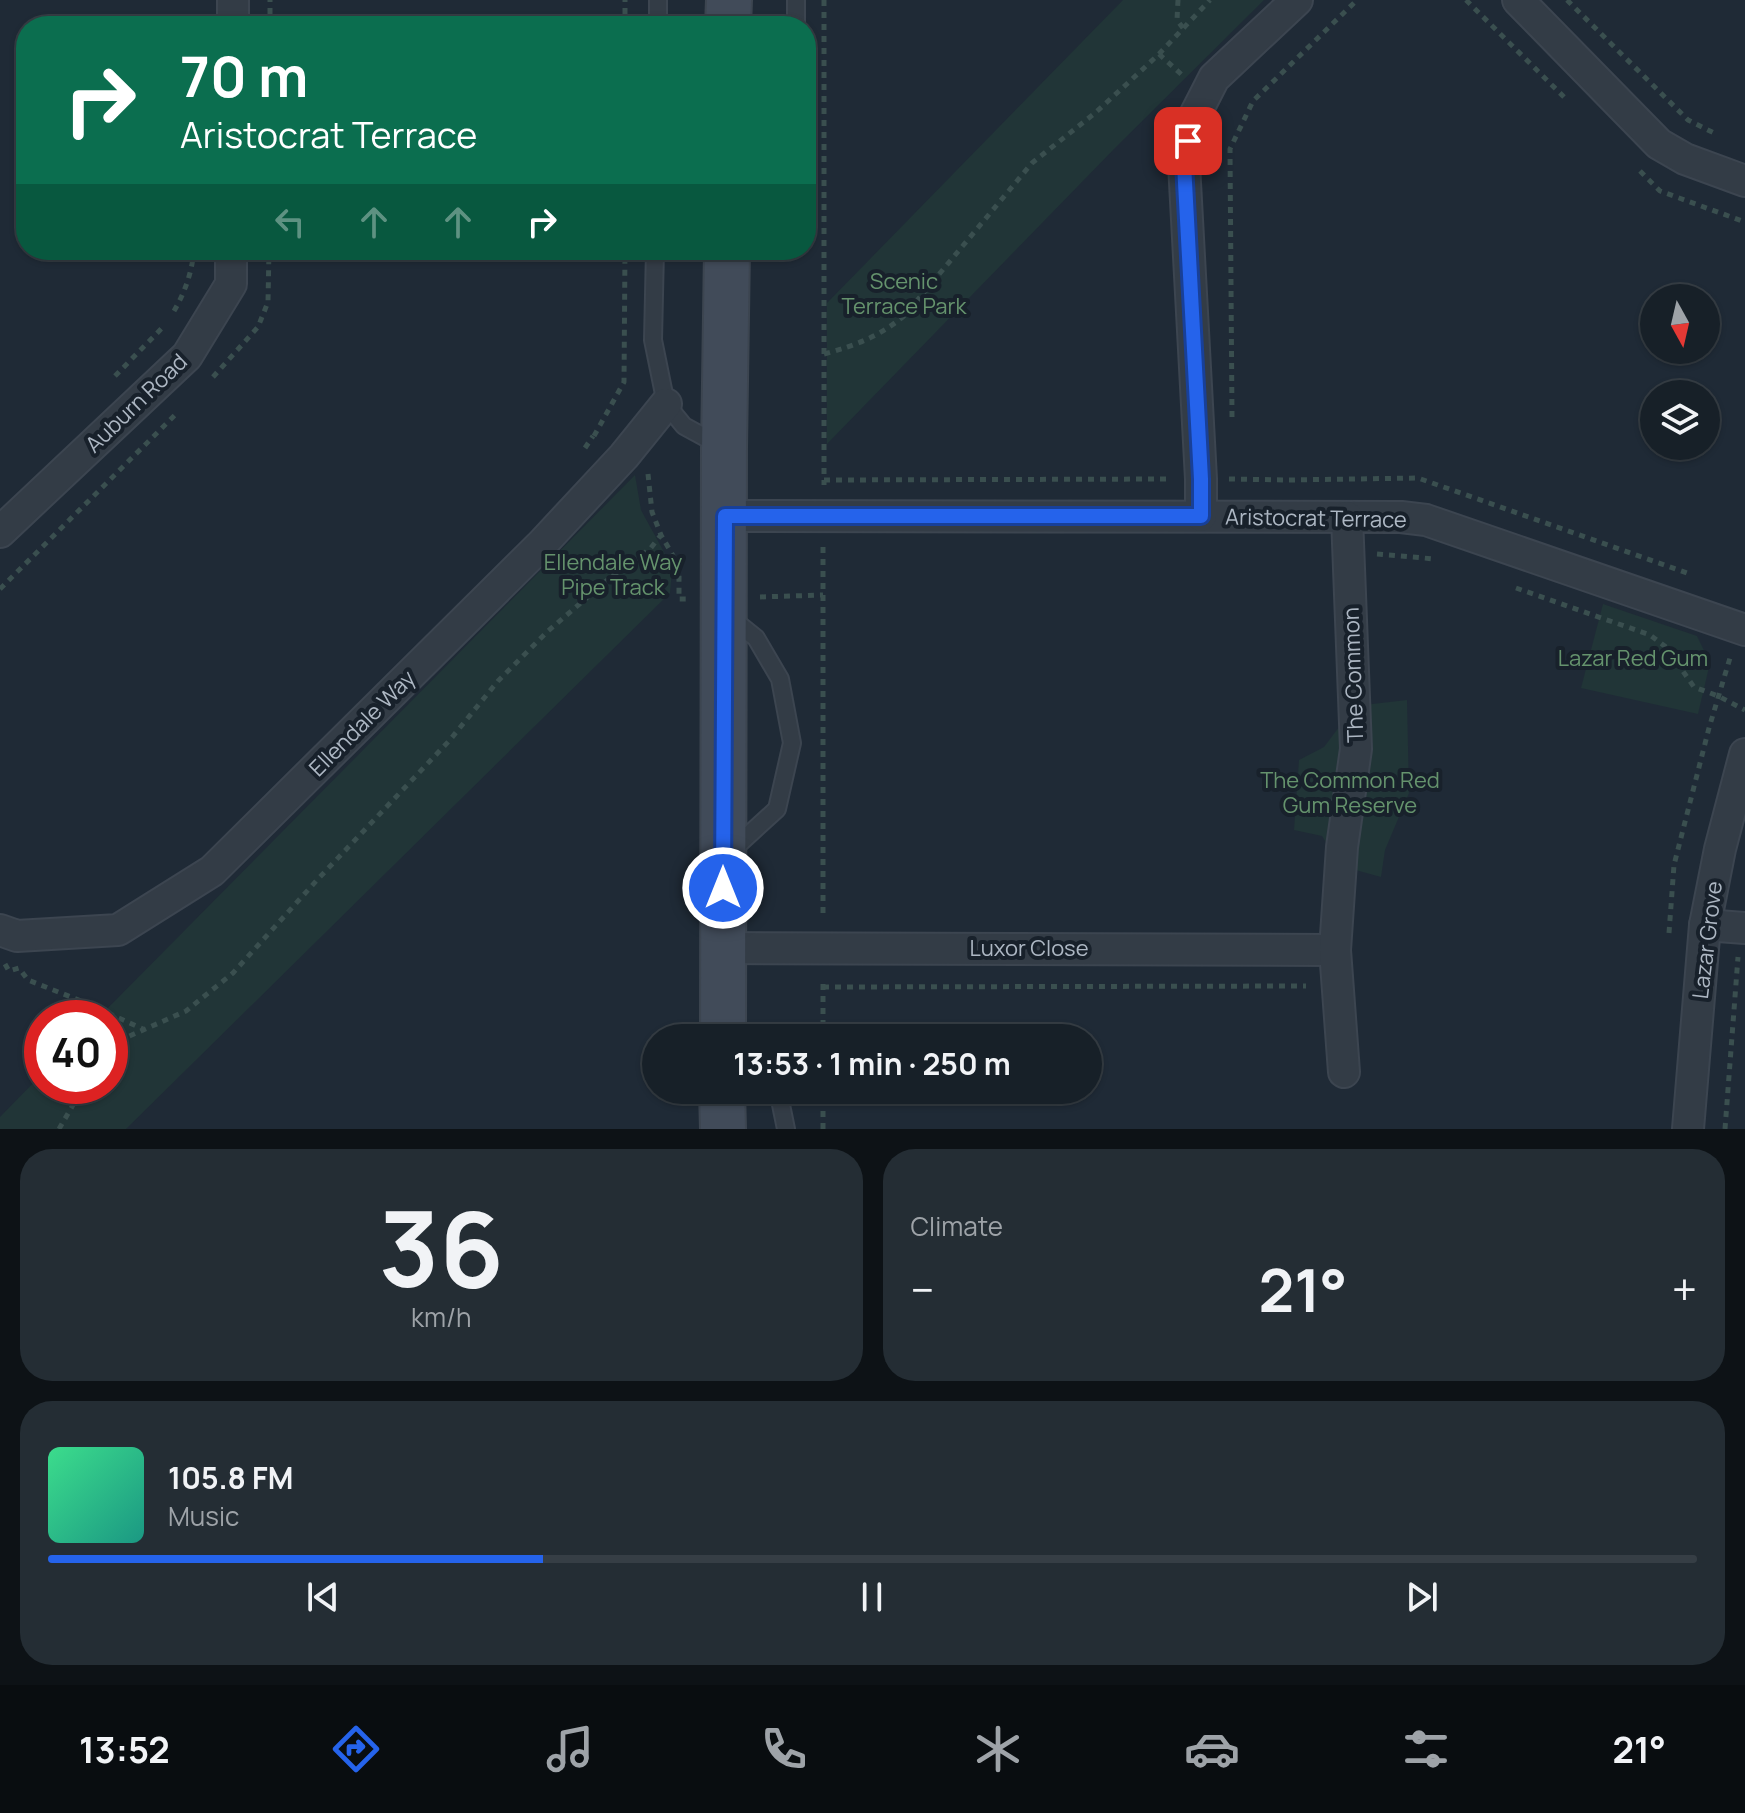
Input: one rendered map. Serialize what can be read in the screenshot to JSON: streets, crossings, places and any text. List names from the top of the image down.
{
  "streets": {
    "street": [
      "Auburn Road",
      "Aristocrat Terrace",
      "The Common",
      "Ellendale Way",
      "Lazar Grove",
      "Luxor Close"
    ]
  },
  "crossings": [
    ["Aristocrat Terrace", "The Common"],
    ["The Common", "Luxor Close"]
  ],
  "parks": [
    "Scenic Terrace Park",
    "Ellendale Way Pipe Track",
    "Lazar Red Gum",
    "The Common Red Gum Reserve"
  ],
  "north": "bottom",
  "page": {
    "turn": ["70 m", "Aristocrat Terrace"],
    "limit": "40",
    "trip": "13:53 · 1 min · 250 m",
    "tile": [
      ["36", "km/h"],
      "Climate"
    ],
    "heat": ["−", "21°", "+"],
    "song": ["105.8 FM", "Music"],
    "tabs": ["13:52", "21°"]
  }
}
